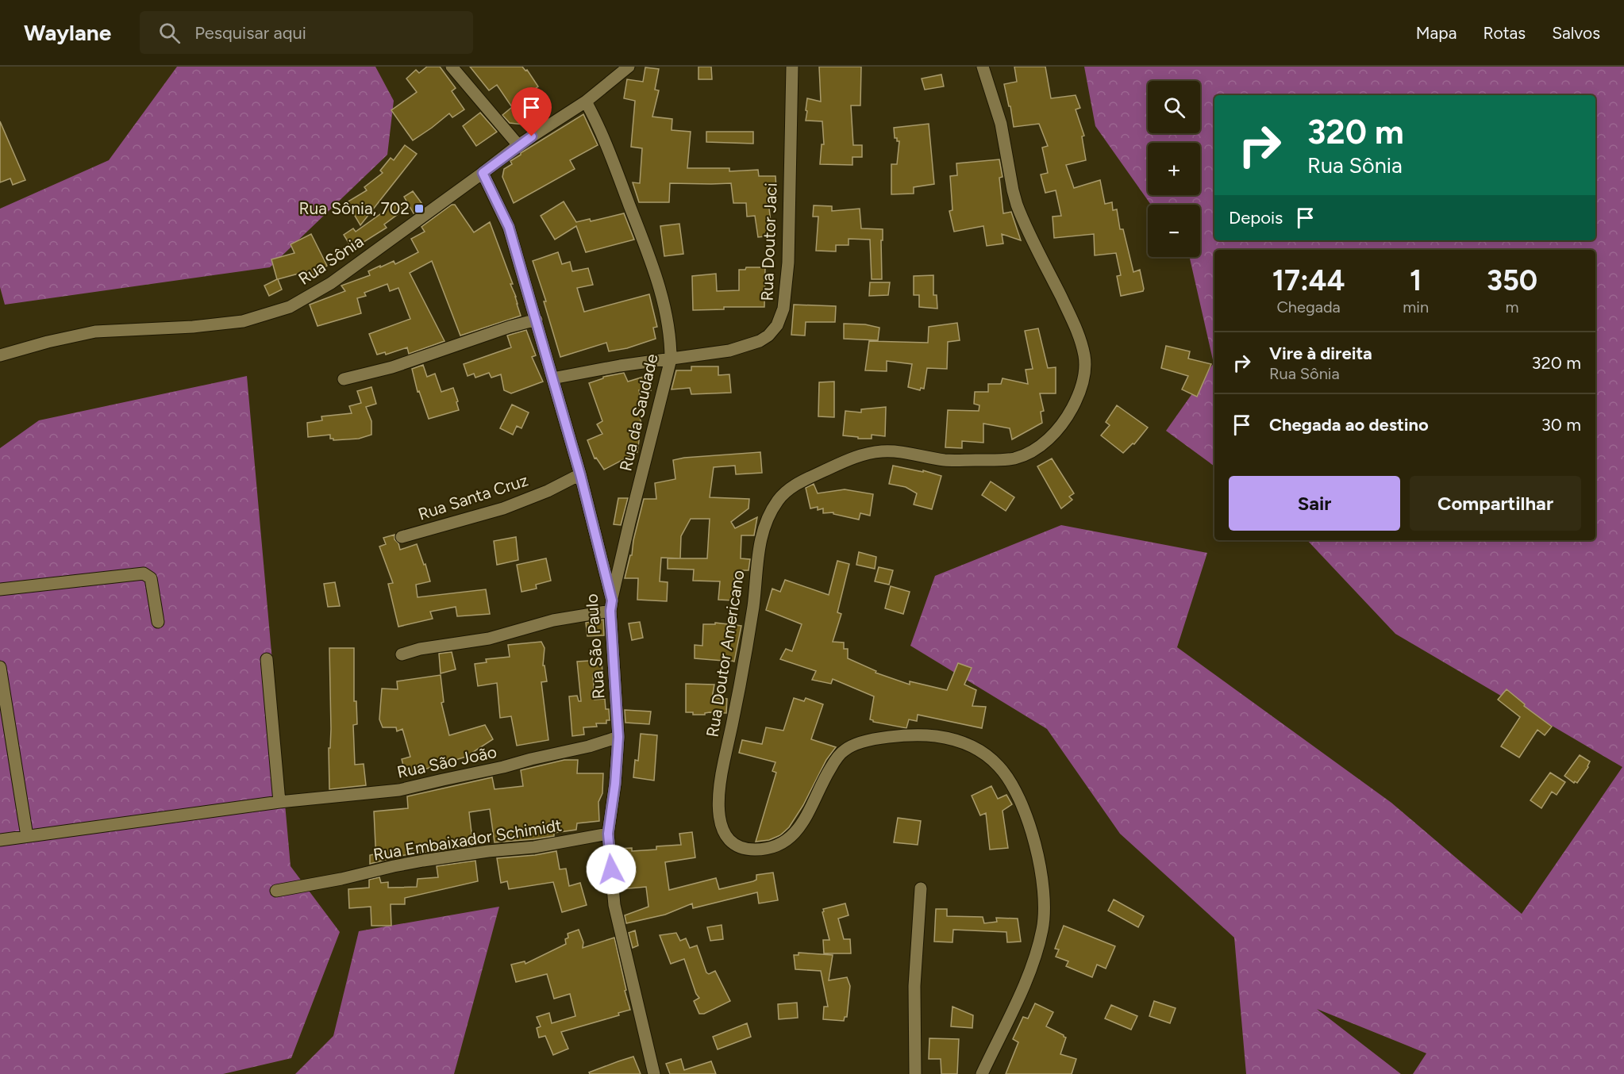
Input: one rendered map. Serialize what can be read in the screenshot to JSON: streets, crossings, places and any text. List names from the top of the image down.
{
  "streets": {
    "street": [
      "Rua Doutor Jaci",
      "Rua Sônia",
      "Rua da Saudade",
      "Rua Santa Cruz",
      "Rua São Paulo",
      "Rua Doutor Americano",
      "Rua São João",
      "Rua Embaixador Schimidt"
    ]
  },
  "crossings": [
    ["Rua Doutor Jaci", "Rua da Saudade"],
    ["Rua Doutor Jaci", "Rua São Paulo"],
    ["Rua Sônia", "Rua da Saudade"],
    ["Rua Sônia", "Rua São Paulo"],
    ["Rua da Saudade", "Rua São Paulo"],
    ["Rua Santa Cruz", "Rua São Paulo"],
    ["Rua São Paulo", "Rua São João"],
    ["Rua São Paulo", "Rua Embaixador Schimidt"]
  ],
  "places": {
    "transit": ["Rua Sônia, 702"]
  },
  "page": {
    "header": "Waylane",
    "search": "Pesquisar aqui",
    "nav": ["Mapa", "Rotas", "Salvos"],
    "map_buttons": ["+", "−"],
    "turn": ["320 m", "Rua Sônia"],
    "then": "Depois",
    "eta": [
      "17:44",
      "Chegada",
      "1",
      "min",
      "350",
      "m"
    ],
    "list": [
      {
        "name": "Vire à direita",
        "note": "Rua Sônia",
        "value": "320 m"
      },
      {
        "name": "Chegada ao destino",
        "value": "30 m"
      }
    ],
    "buttons": ["Sair", "Compartilhar"]
  }
}
